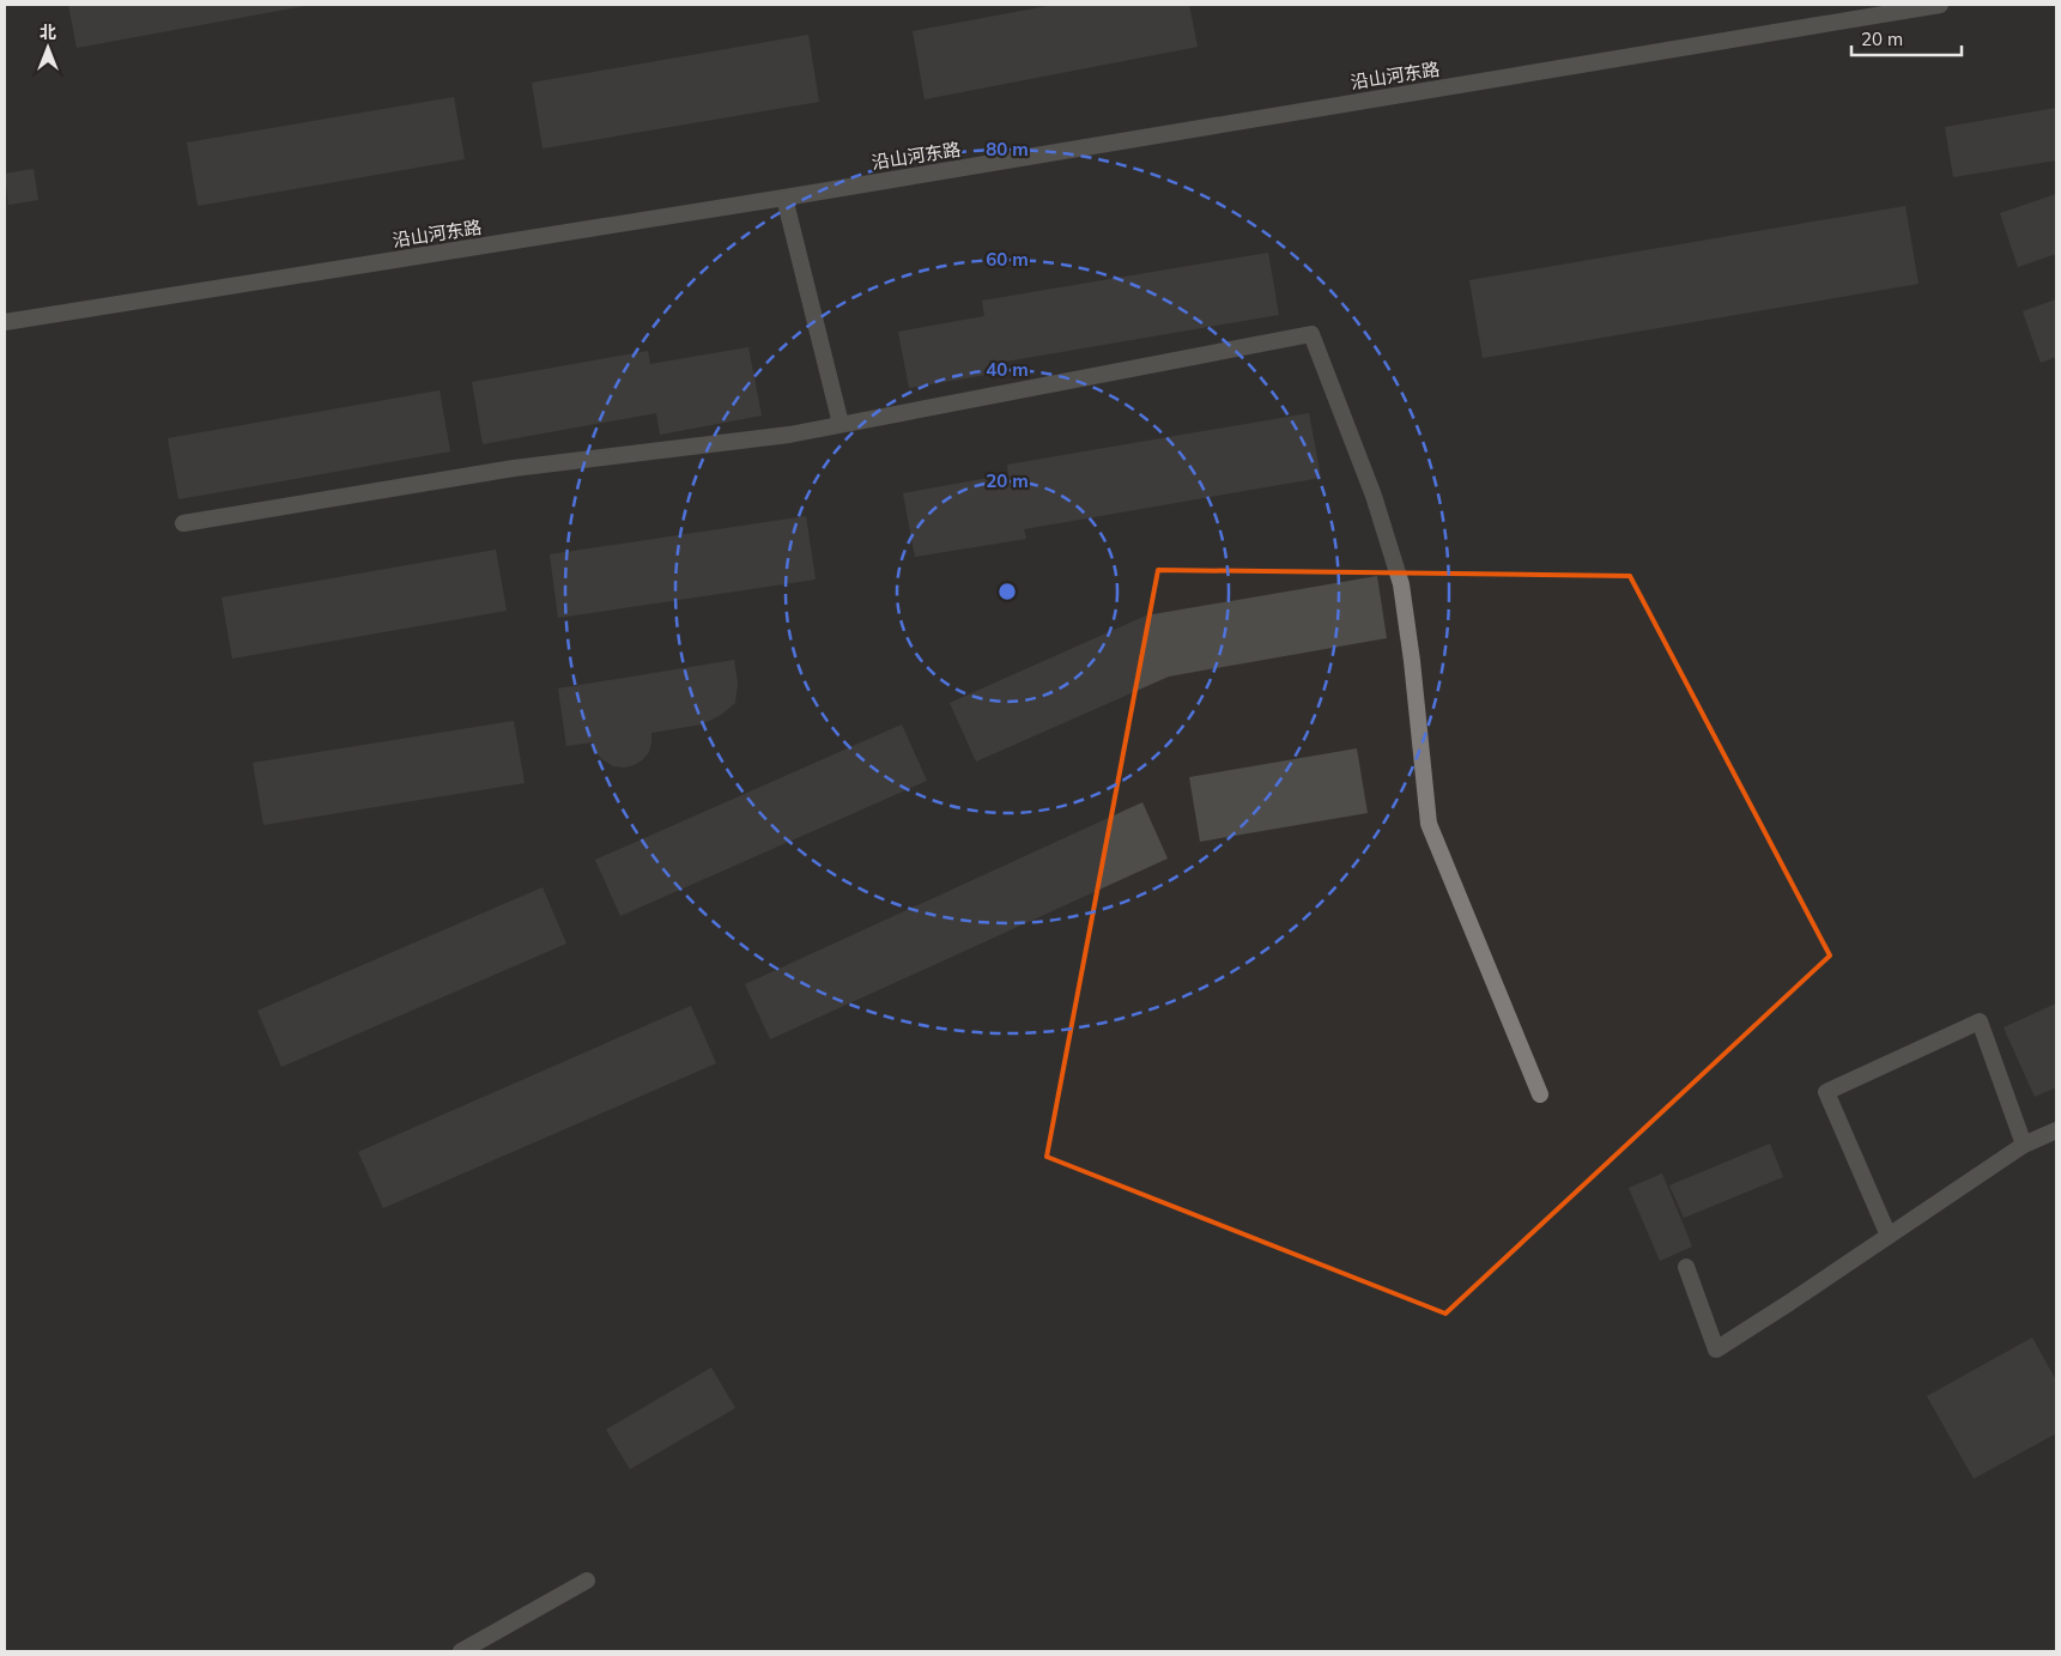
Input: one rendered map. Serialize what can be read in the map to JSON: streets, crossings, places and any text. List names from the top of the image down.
{
  "streets": {
    "street": ["沿山河东路"]
  },
  "scale_bar": "20 m",
  "north": "top",
  "rings": [
    "80 m",
    "60 m",
    "40 m",
    "20 m"
  ]
}
